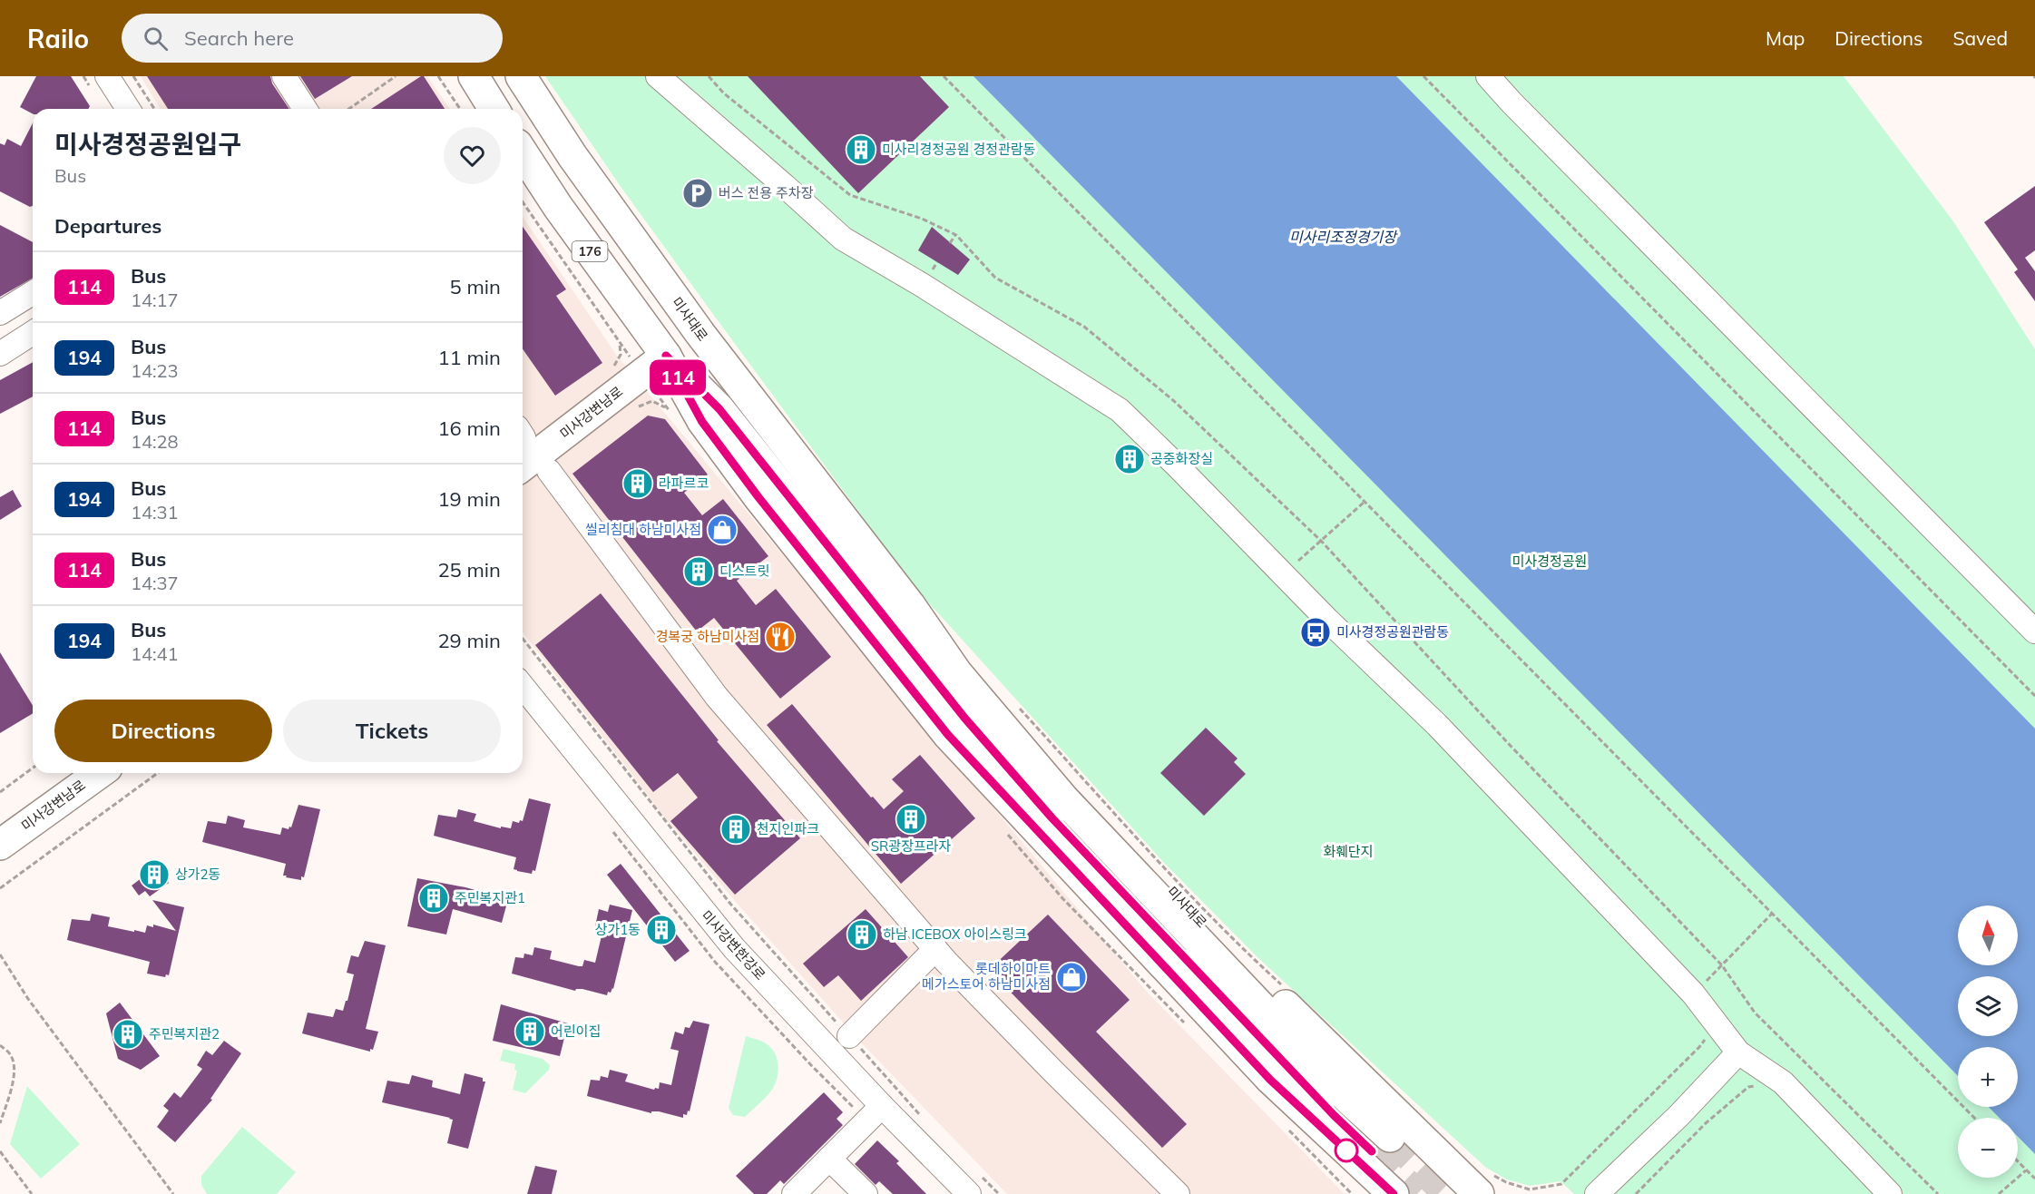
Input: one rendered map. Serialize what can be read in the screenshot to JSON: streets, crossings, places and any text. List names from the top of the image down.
{
  "streets": {
    "main road": ["176", "미사대로", "미사강변남로"],
    "street": ["미사강변한강로"]
  },
  "crossings": [
    ["미사대로", "미사강변남로"]
  ],
  "water": ["미사리조정경기장"],
  "parks": ["미사경정공원", "화훼단지"],
  "places": {
    "building": [
      "미사리경정공원 경정관람동",
      "공중화장실",
      "라파르코",
      "디스트릿",
      "SR광장프라자",
      "천지인파크",
      "상가2동",
      "주민복지관1",
      "상가1동",
      "하남 ICEBOX 아이스링크",
      "어린이집",
      "주민복지관2"
    ],
    "parking": ["버스 전용 주차장"],
    "shop": ["씰리침대 하남미사점", "롯데하이마트 메가스토어 하남미사점"],
    "bus stop": ["미사경정공원관람동"],
    "restaurant": ["경복궁 하남미사점"]
  },
  "lines": ["bus line 114"],
  "north": "top",
  "page": {
    "header": "Railo",
    "search": "Search here",
    "nav": ["Map", "Directions", "Saved"],
    "on_map": "114",
    "heading": [
      ["미사경정공원입구", "Bus"],
      "Departures"
    ],
    "list": [
      {
        "mark": "114",
        "name": "Bus",
        "note": "14:17",
        "value": "5 min"
      },
      {
        "mark": "194",
        "name": "Bus",
        "note": "14:23",
        "value": "11 min"
      },
      {
        "mark": "114",
        "name": "Bus",
        "note": "14:28",
        "value": "16 min"
      },
      {
        "mark": "194",
        "name": "Bus",
        "note": "14:31",
        "value": "19 min"
      },
      {
        "mark": "114",
        "name": "Bus",
        "note": "14:37",
        "value": "25 min"
      },
      {
        "mark": "194",
        "name": "Bus",
        "note": "14:41",
        "value": "29 min"
      }
    ],
    "buttons": ["Directions", "Tickets"],
    "map_buttons": ["+", "−"]
  }
}
